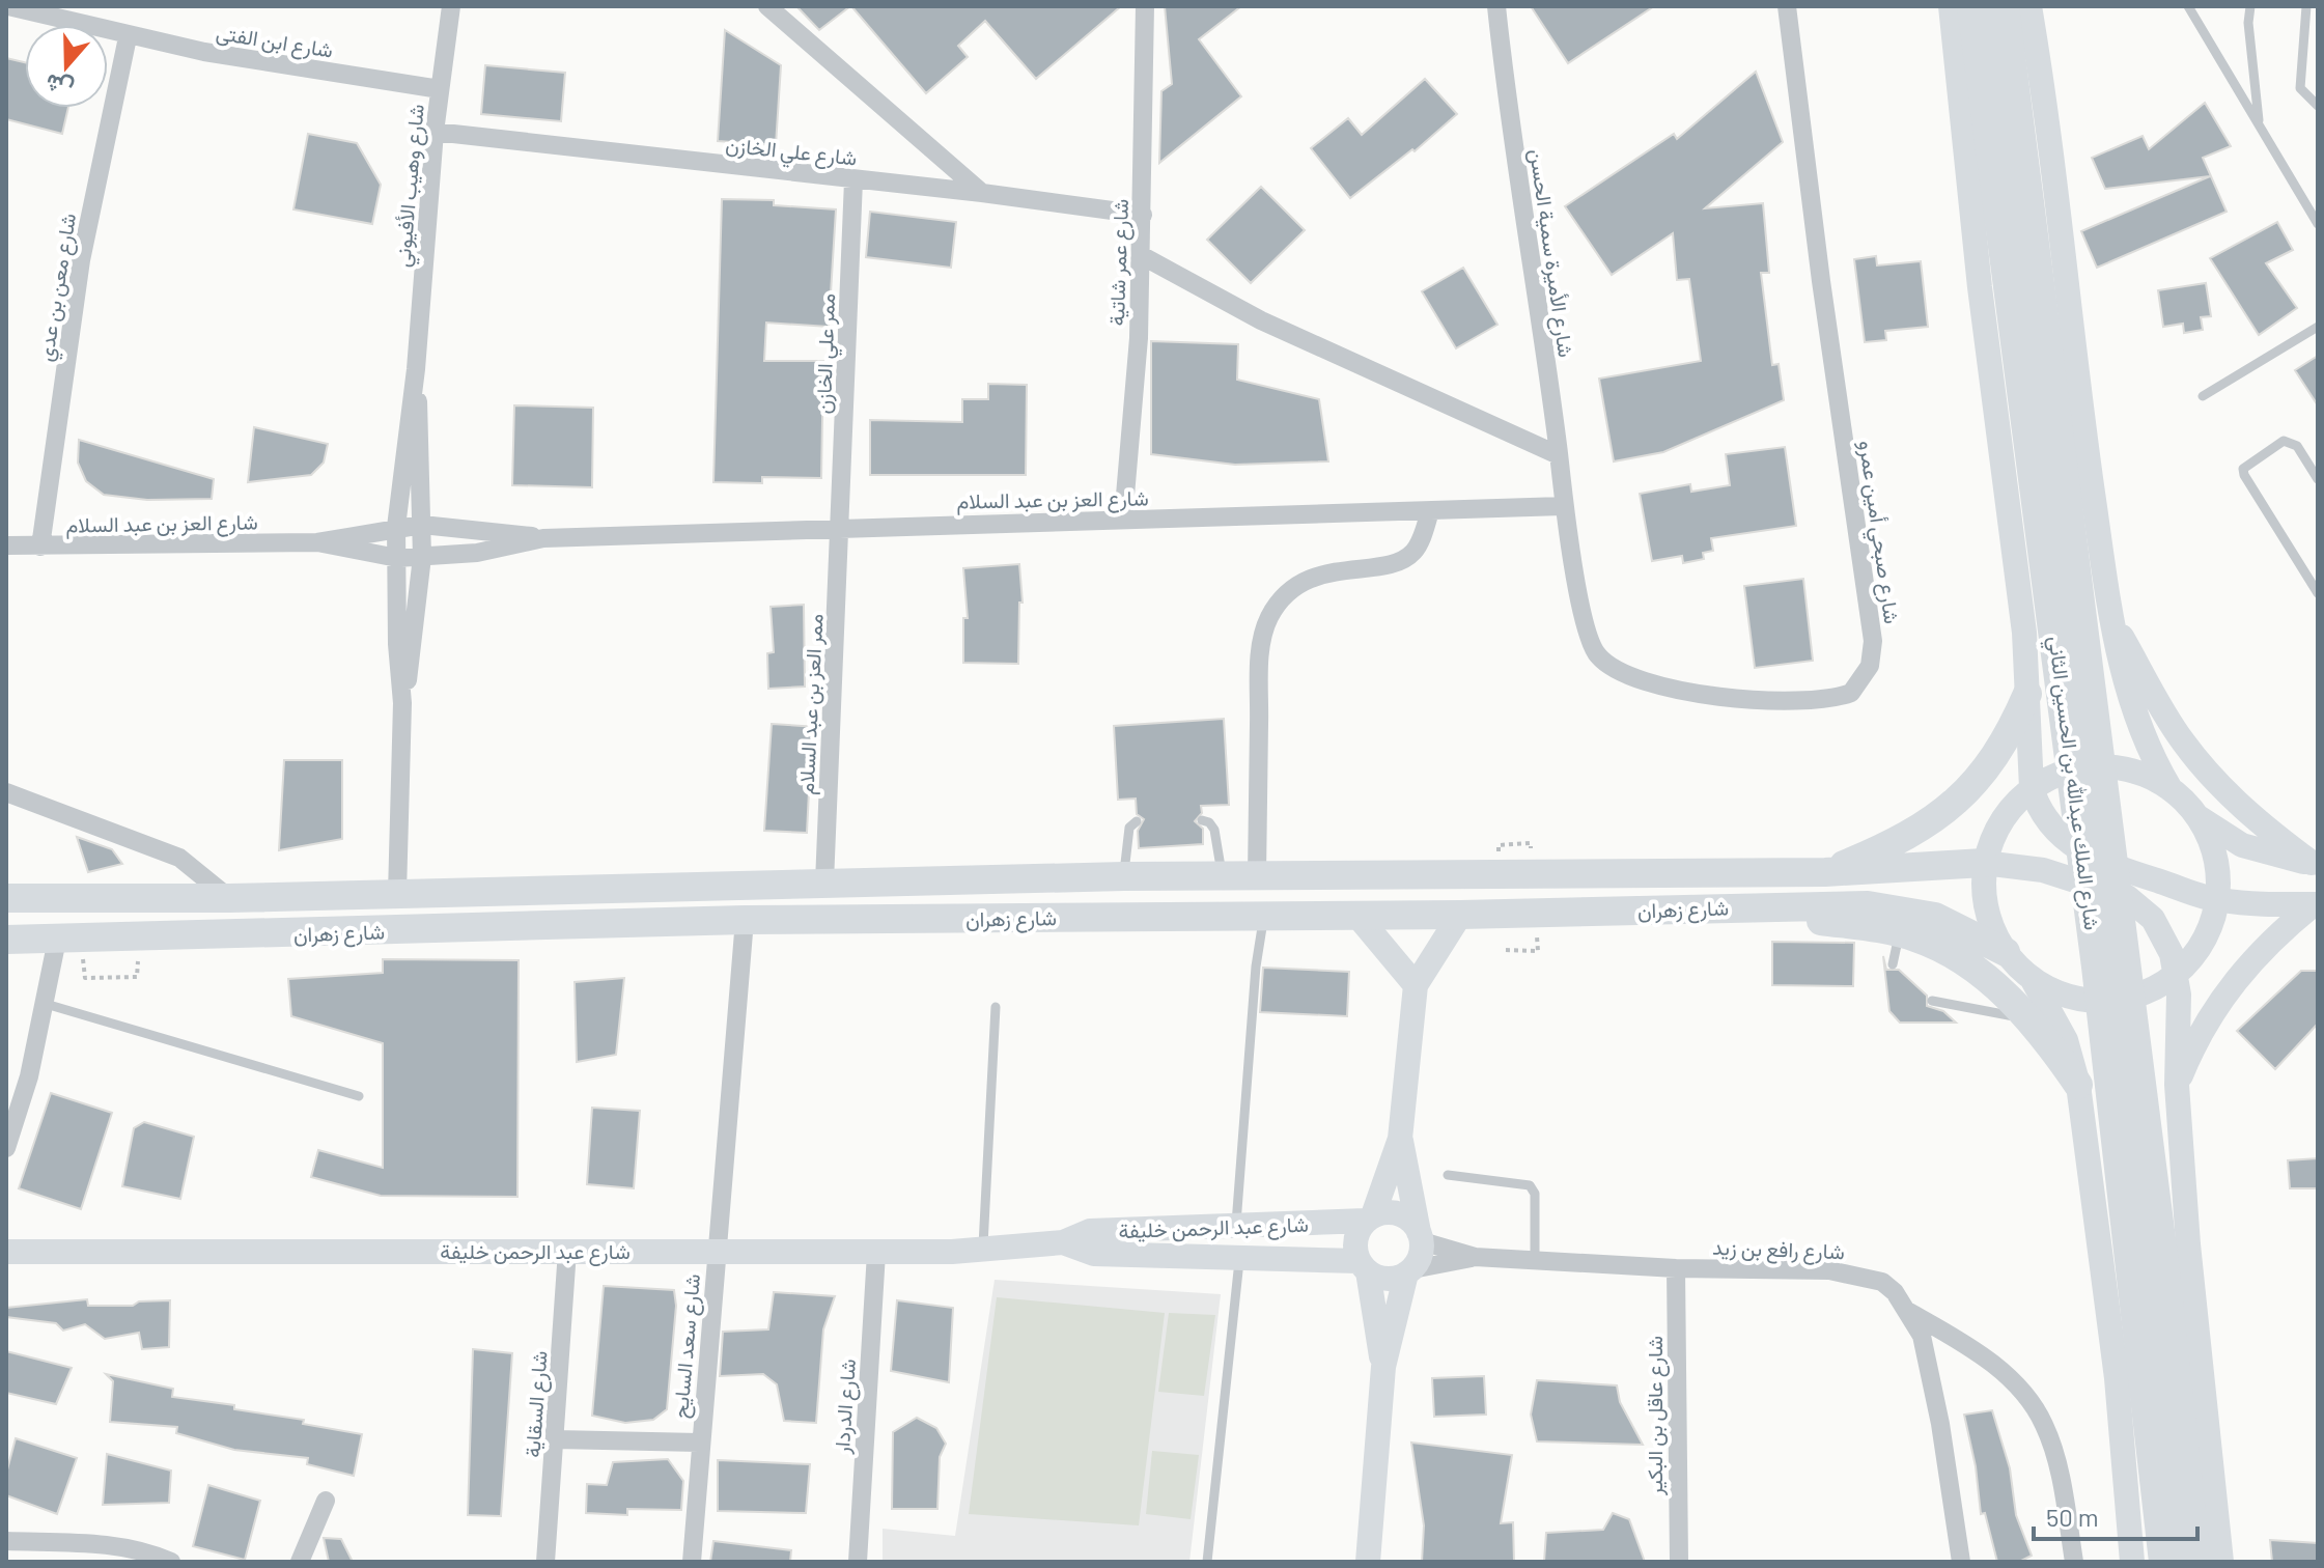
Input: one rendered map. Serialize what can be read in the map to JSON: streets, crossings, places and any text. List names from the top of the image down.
{
  "streets": {
    "highway": ["شارع الملك عبدالله بن الحسين الثاني"],
    "main road": ["شارع زهران", "شارع عبد الرحمن خليفة"],
    "street": [
      "شارع ابن الفتى",
      "شارع علي الخازن",
      "شارع وهيب الأفيوني",
      "شارع الأميرة سمية الحسن",
      "شارع عمر شاتية",
      "شارع معن بن عدي",
      "ممر علي الخازن",
      "شارع العز بن عبد السلام",
      "شارع صبحي أمين عمرو",
      "ممر العز بن عبد السلام",
      "شارع رافع بن زيد",
      "شارع سعد السايح",
      "شارع السقاية",
      "شارع الدردار",
      "شارع عاقل بن البكير"
    ]
  },
  "crossings": [
    ["شارع ابن الفتى", "شارع وهيب الأفيوني"],
    ["شارع ابن الفتى", "شارع معن بن عدي"],
    ["شارع علي الخازن", "شارع وهيب الأفيوني"],
    ["شارع علي الخازن", "شارع عمر شاتية"],
    ["شارع علي الخازن", "ممر علي الخازن"],
    ["شارع وهيب الأفيوني", "شارع العز بن عبد السلام"],
    ["شارع وهيب الأفيوني", "شارع زهران"],
    ["شارع الأميرة سمية الحسن", "شارع العز بن عبد السلام"],
    ["شارع الأميرة سمية الحسن", "شارع صبحي أمين عمرو"],
    ["شارع عمر شاتية", "شارع العز بن عبد السلام"],
    ["شارع معن بن عدي", "شارع العز بن عبد السلام"],
    ["ممر علي الخازن", "شارع العز بن عبد السلام"],
    ["ممر علي الخازن", "ممر العز بن عبد السلام"],
    ["شارع العز بن عبد السلام", "شارع صبحي أمين عمرو"],
    ["شارع العز بن عبد السلام", "ممر العز بن عبد السلام"],
    ["ممر العز بن عبد السلام", "شارع زهران"],
    ["شارع زهران", "شارع سعد السايح"],
    ["شارع عبد الرحمن خليفة", "شارع رافع بن زيد"],
    ["شارع عبد الرحمن خليفة", "شارع سعد السايح"],
    ["شارع عبد الرحمن خليفة", "شارع السقاية"],
    ["شارع عبد الرحمن خليفة", "شارع الدردار"],
    ["شارع رافع بن زيد", "شارع عاقل بن البكير"]
  ],
  "scale_bar": "50 m",
  "north": "bottom"
}
